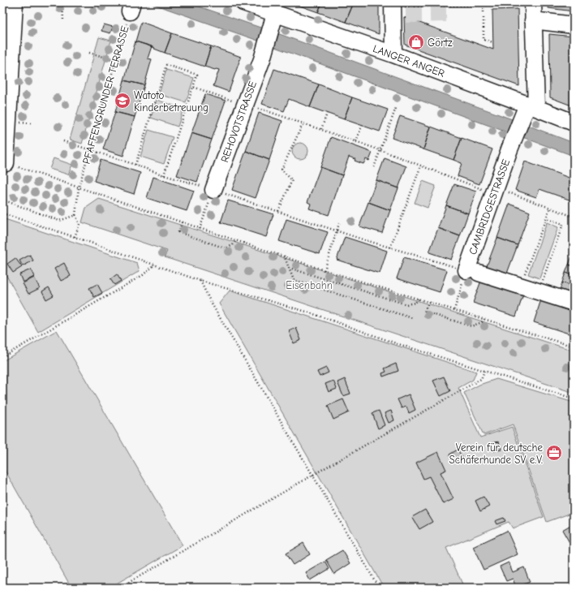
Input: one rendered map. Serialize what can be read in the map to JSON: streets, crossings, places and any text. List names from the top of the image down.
{
  "streets": {
    "street": ["LANGER ANGER", "REHOVOTSTRASSE", "CAMBRIDGESTRASSE"],
    "path": ["PFAFFENGRUNDER TERRASSE"]
  },
  "crossings": [
    ["LANGER ANGER", "REHOVOTSTRASSE"],
    ["LANGER ANGER", "CAMBRIDGESTRASSE"]
  ],
  "parks": ["Eisenbahn"],
  "places": {
    "shop": ["Görtz"],
    "school or university": ["Watoto Kinderbetreuung"],
    "office": ["Verein für deutsche Schäferhunde SV e.V."]
  }
}
